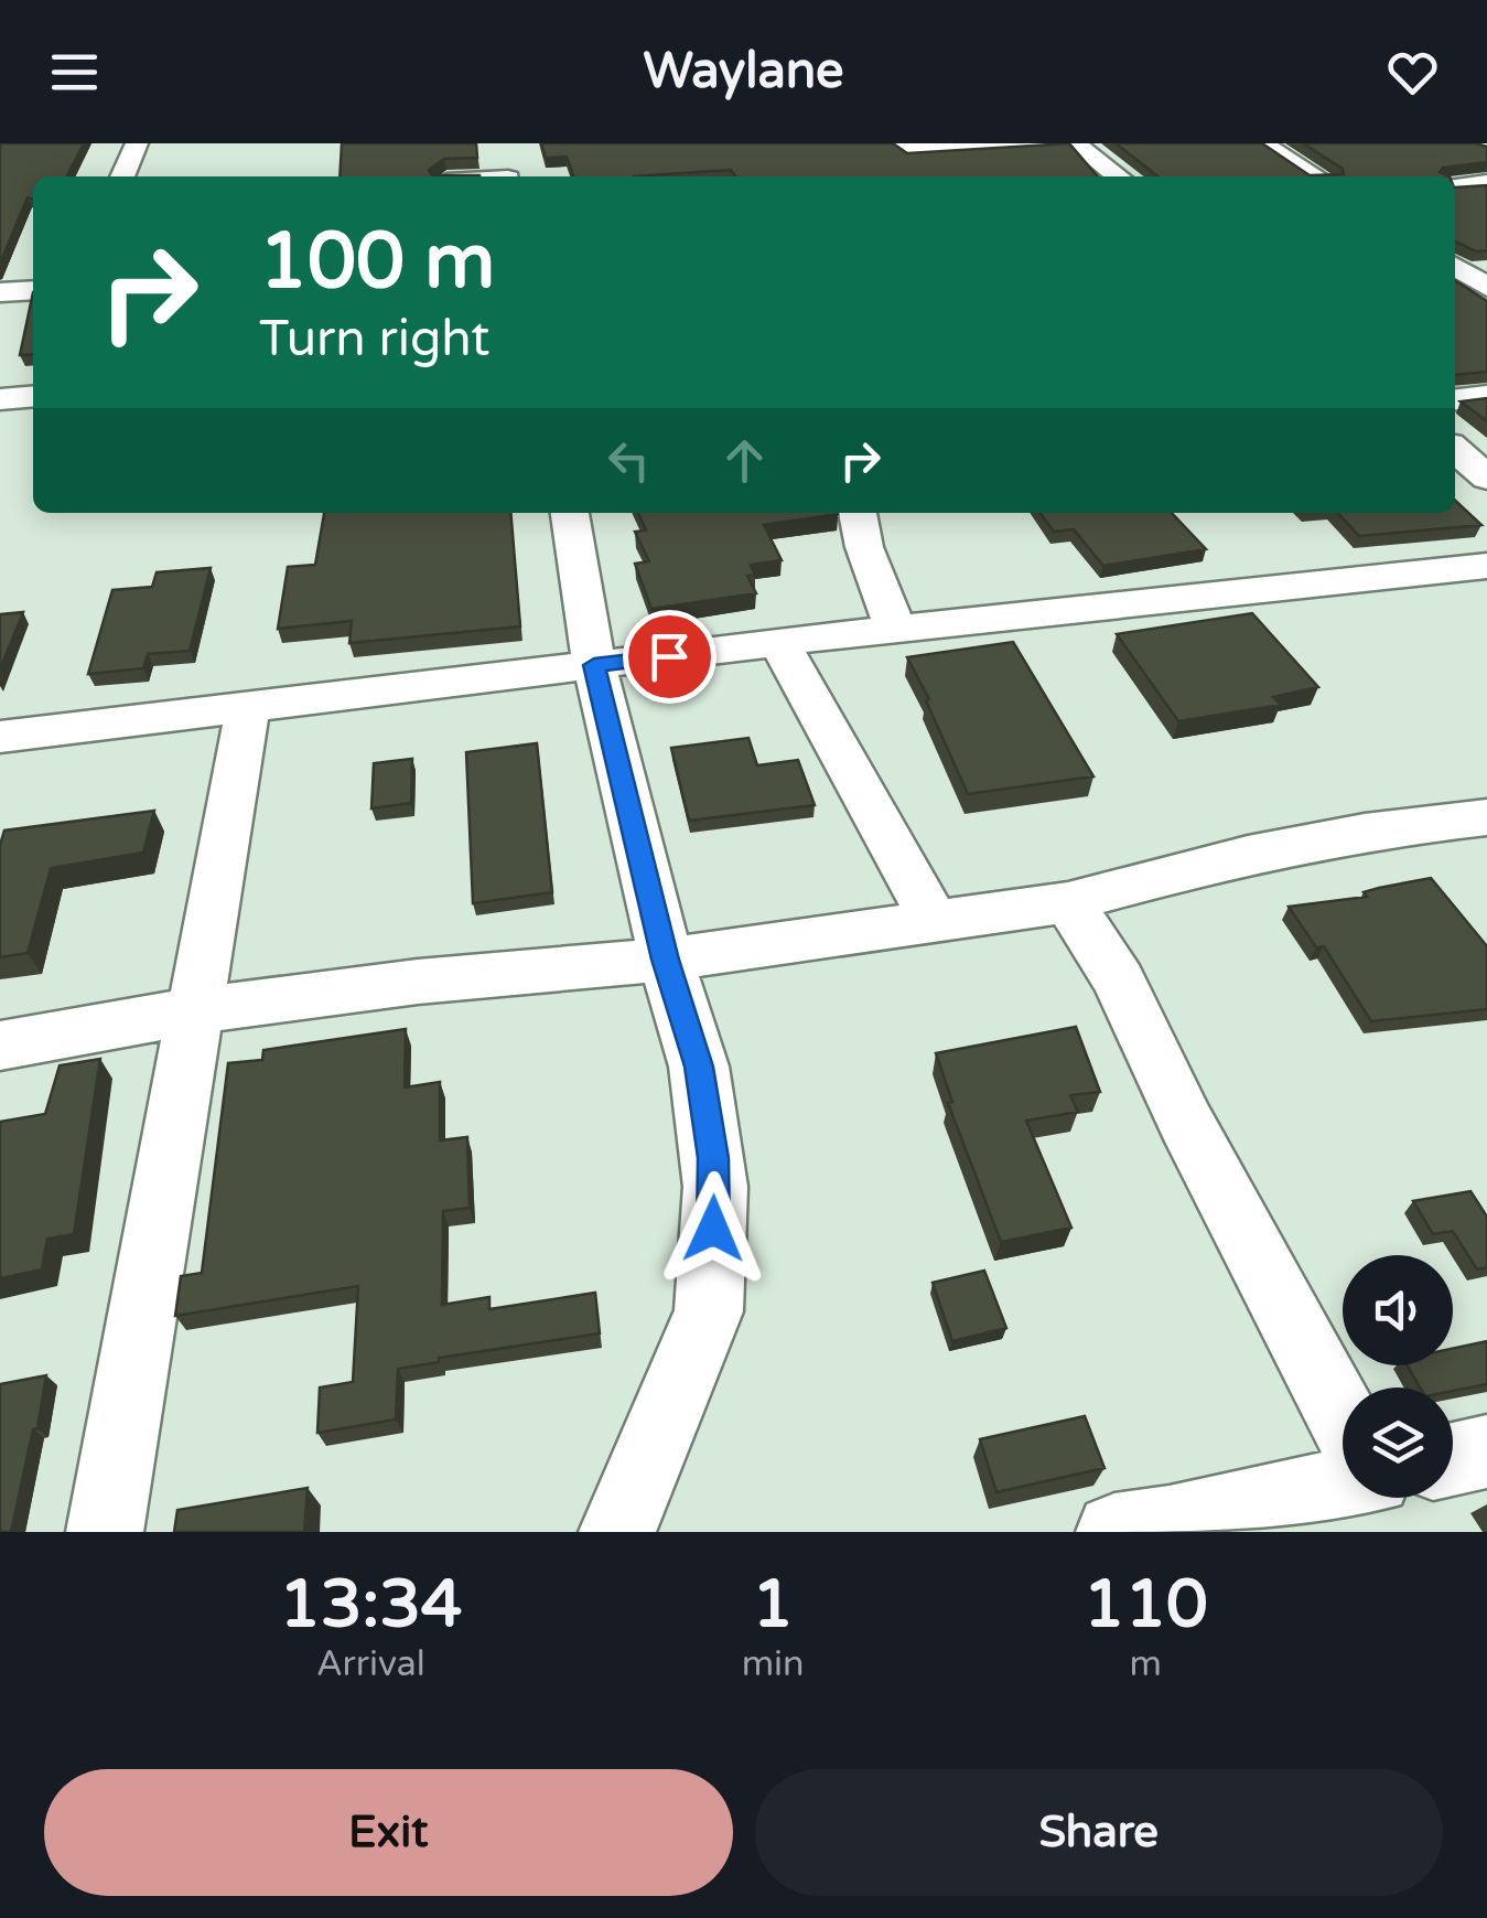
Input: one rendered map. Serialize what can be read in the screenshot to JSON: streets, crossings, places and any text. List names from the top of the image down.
{
  "page": {
    "header": "Waylane",
    "turn": ["100 m", "Turn right"],
    "eta": [
      "13:34",
      "Arrival",
      "1",
      "min",
      "110",
      "m"
    ],
    "buttons": ["Exit", "Share"]
  }
}
